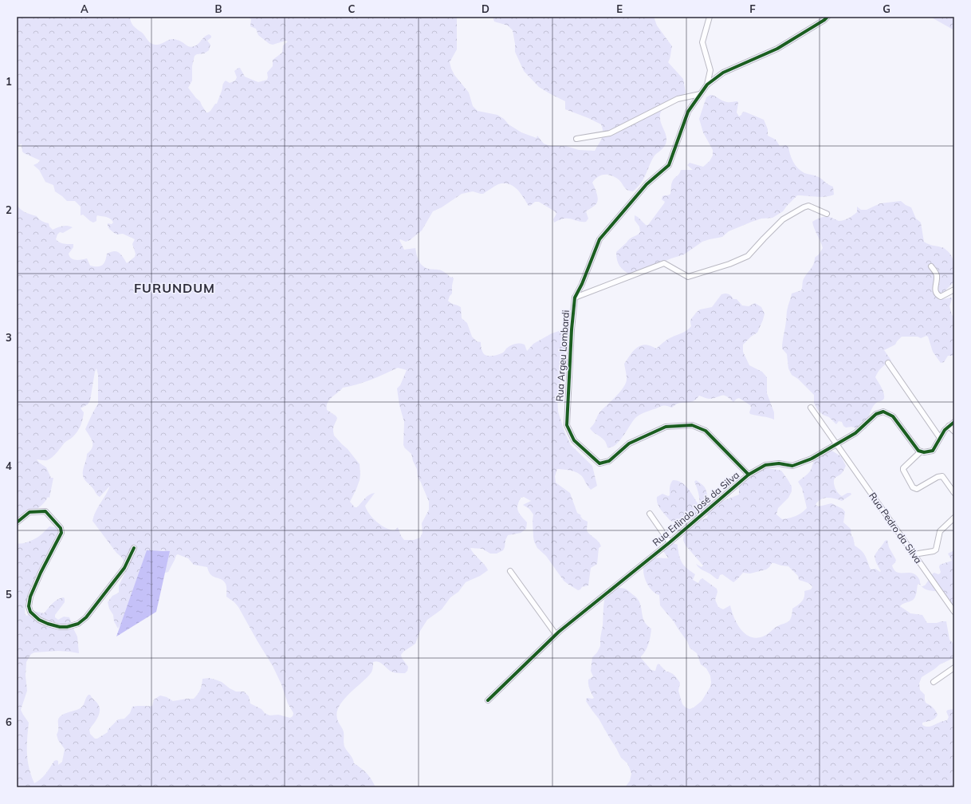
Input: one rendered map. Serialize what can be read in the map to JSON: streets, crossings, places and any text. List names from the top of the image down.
{
  "streets": {
    "street": ["Rua Argeu Lombardi", "Rua Erlindo José da Silva", "Rua Pedro da Silva"]
  },
  "crossings": [
    ["Rua Argeu Lombardi", "Rua Erlindo José da Silva"],
    ["Rua Erlindo José da Silva", "Rua Pedro da Silva"]
  ],
  "districts": ["FURUNDUM"],
  "grid": {
    "columns": [
      "A",
      "B",
      "C",
      "D",
      "E",
      "F",
      "G"
    ],
    "rows": [
      "1",
      "2",
      "3",
      "4",
      "5",
      "6"
    ]
  }
}
